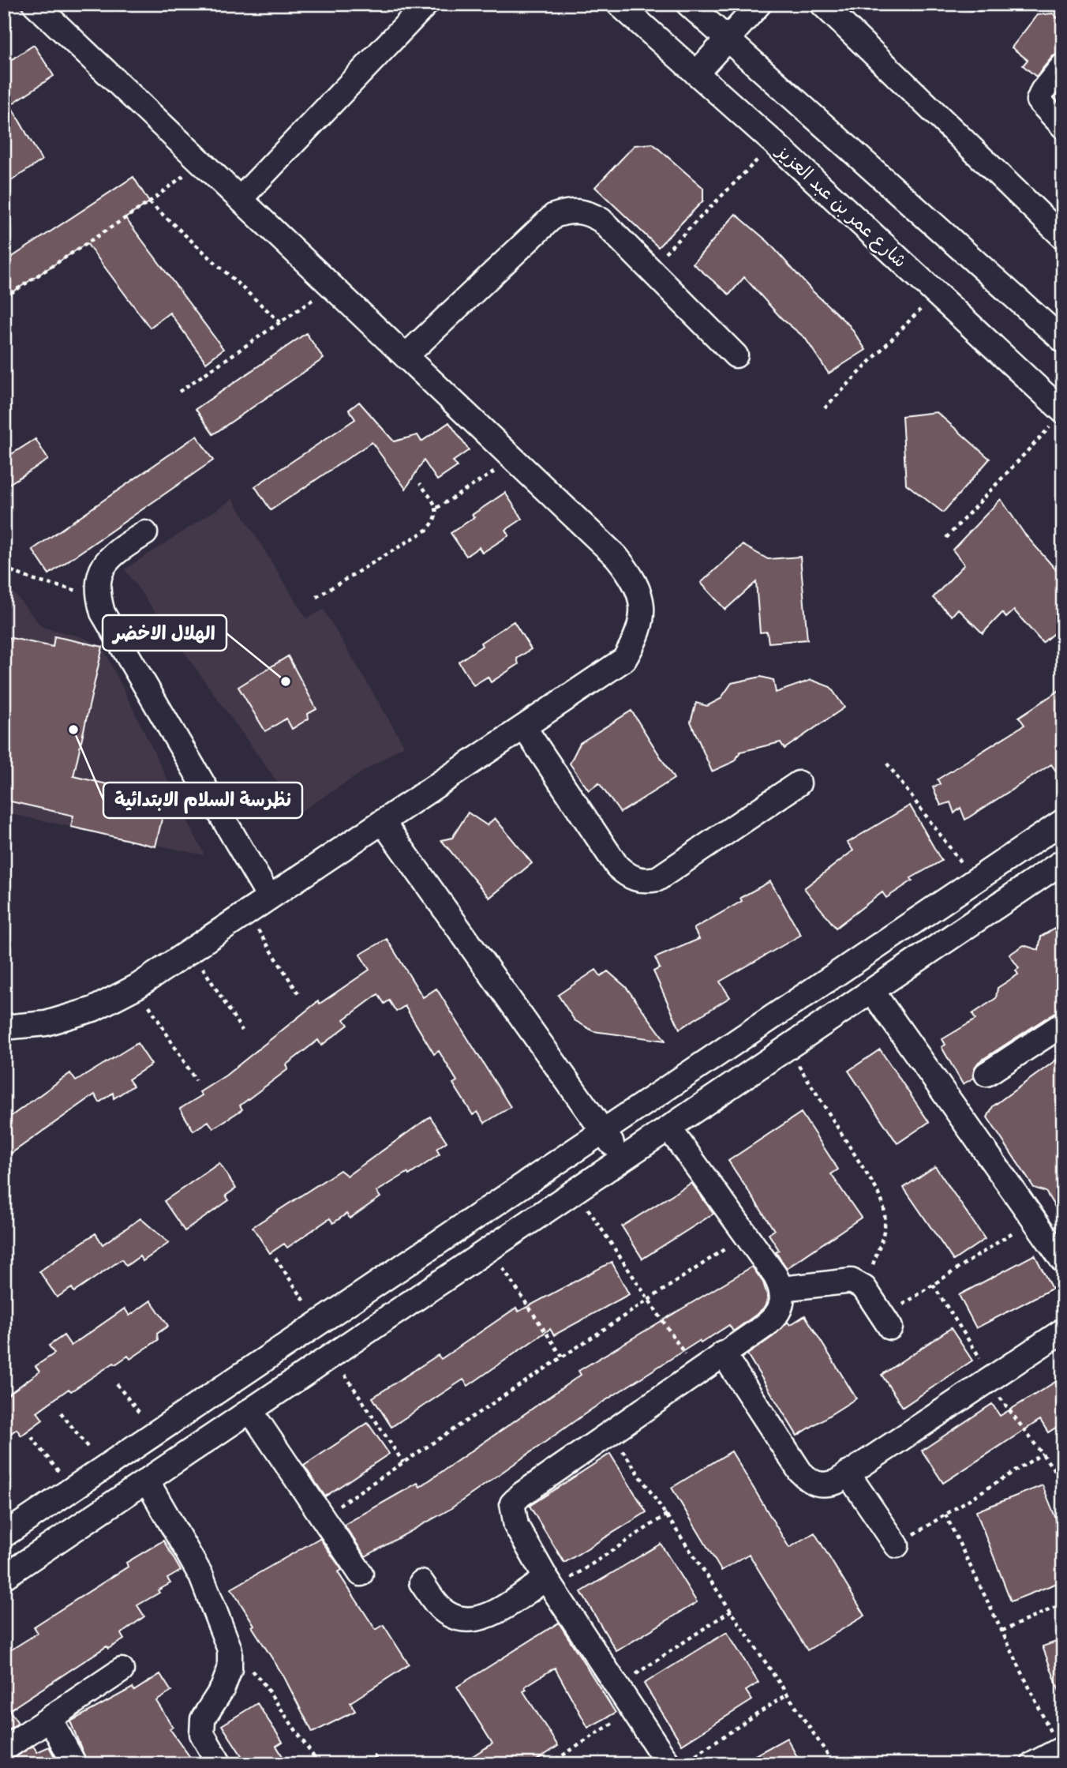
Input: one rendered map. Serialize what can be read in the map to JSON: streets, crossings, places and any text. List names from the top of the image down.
{
  "streets": {
    "street": ["شارع عمر بن عبد العزيز"]
  },
  "places": ["الهلال الاخضر", "نظرسة السلام الابتدائية"]
}
